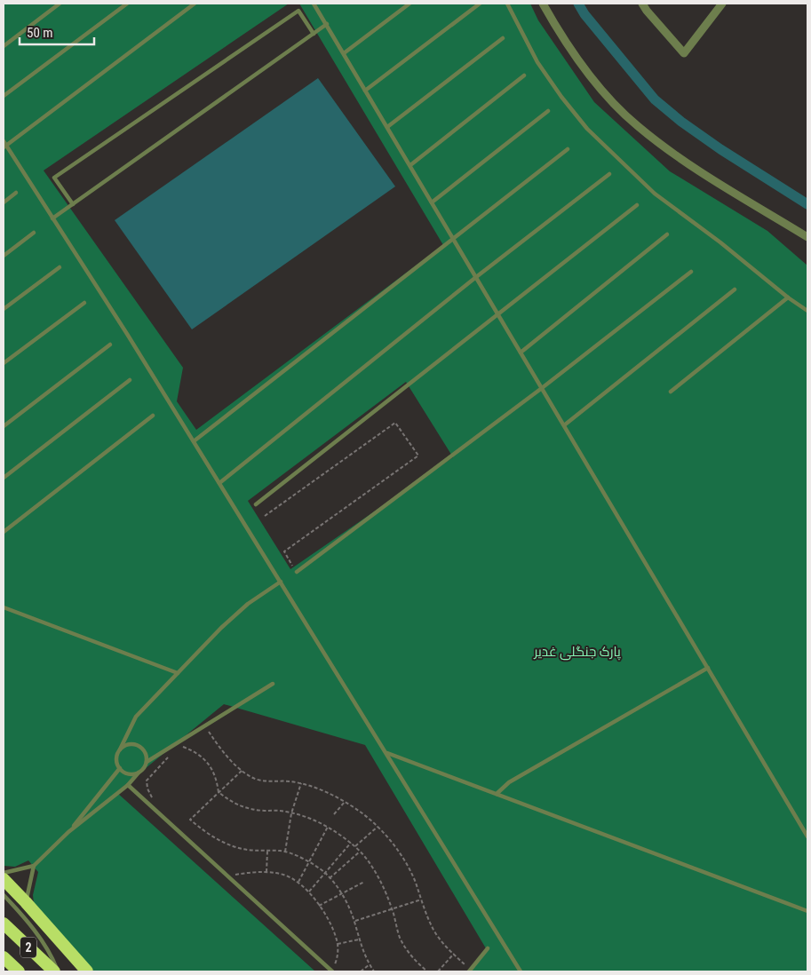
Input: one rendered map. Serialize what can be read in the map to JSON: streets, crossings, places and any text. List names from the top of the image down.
{
  "streets": {
    "highway": ["2"]
  },
  "parks": ["پارک جنگلی غدیر"],
  "scale_bar": "50 m"
}
